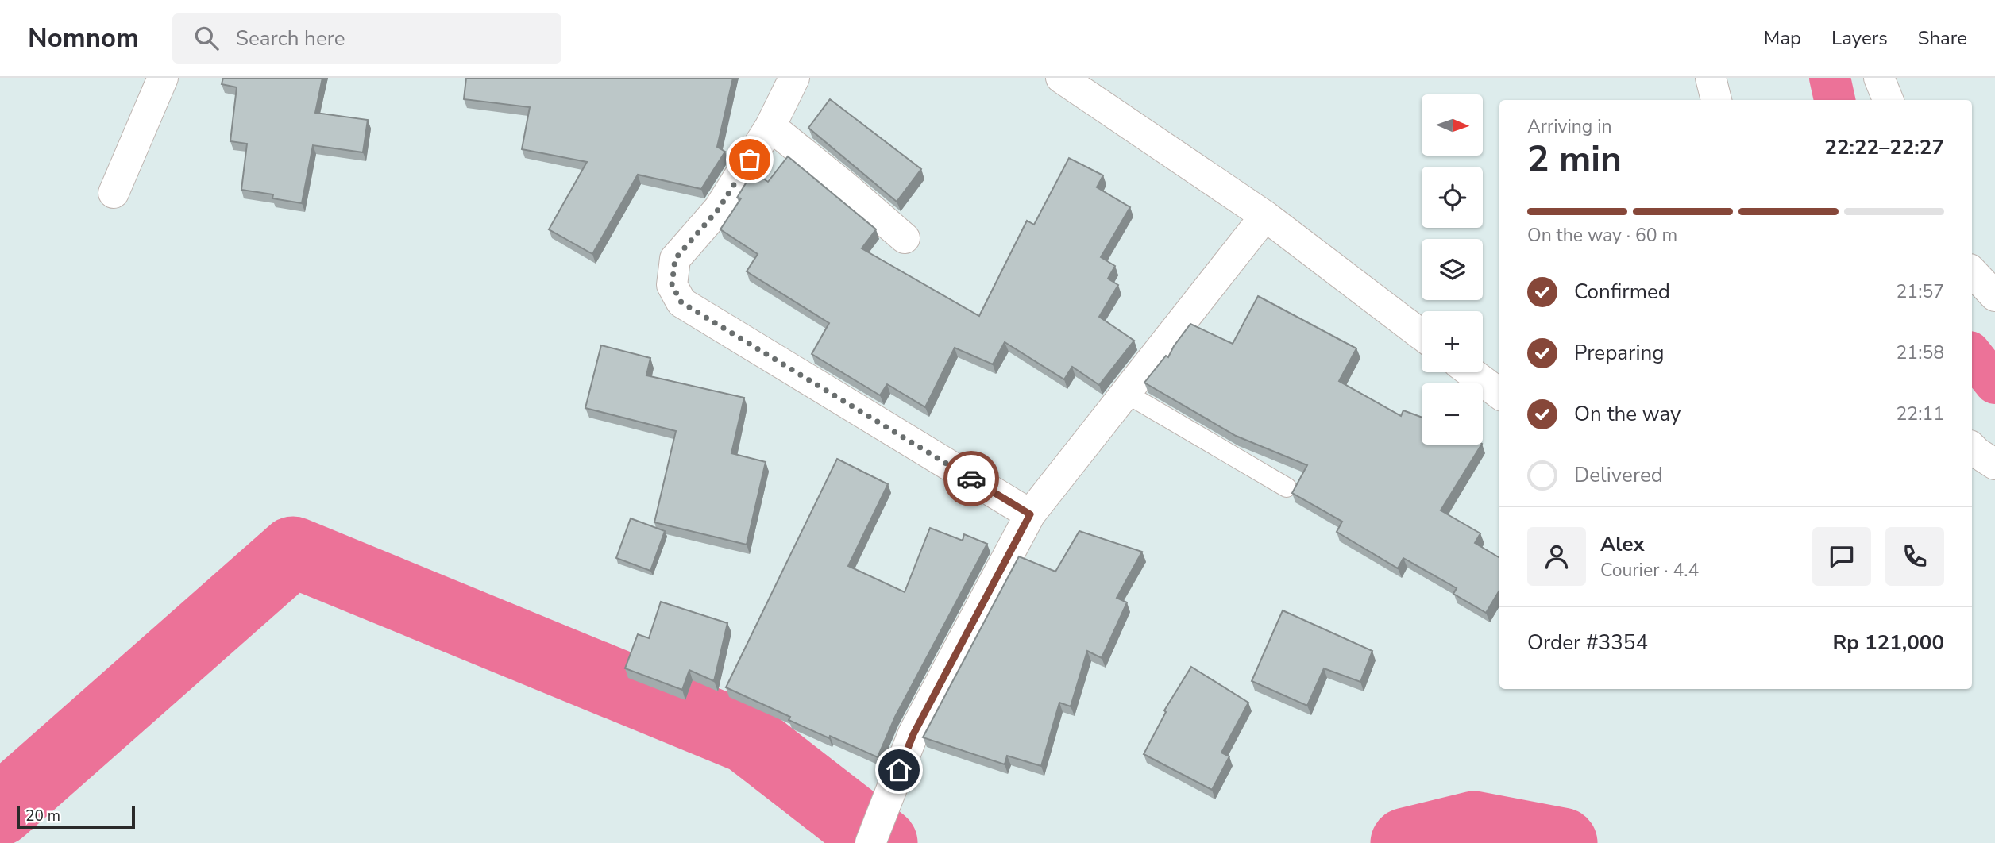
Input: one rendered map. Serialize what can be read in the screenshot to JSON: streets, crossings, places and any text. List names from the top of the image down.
{
  "scale_bar": "20 m",
  "north": "right",
  "page": {
    "header": "Nomnom",
    "search": "Search here",
    "nav": ["Map", "Layers", "Share"],
    "map_buttons": ["+", "−"],
    "heading": ["2 min", "Arriving in", "22:22–22:27"],
    "panel": [
      "Alex",
      "Courier · 4.4",
      "Order #3354",
      "Rp 121,000"
    ],
    "bar": "On the way · 60 m",
    "list": [
      ["Confirmed", "21:57"],
      ["Preparing", "21:58"],
      ["On the way", "22:11"],
      "Delivered"
    ],
    "scale": "20 m"
  }
}
